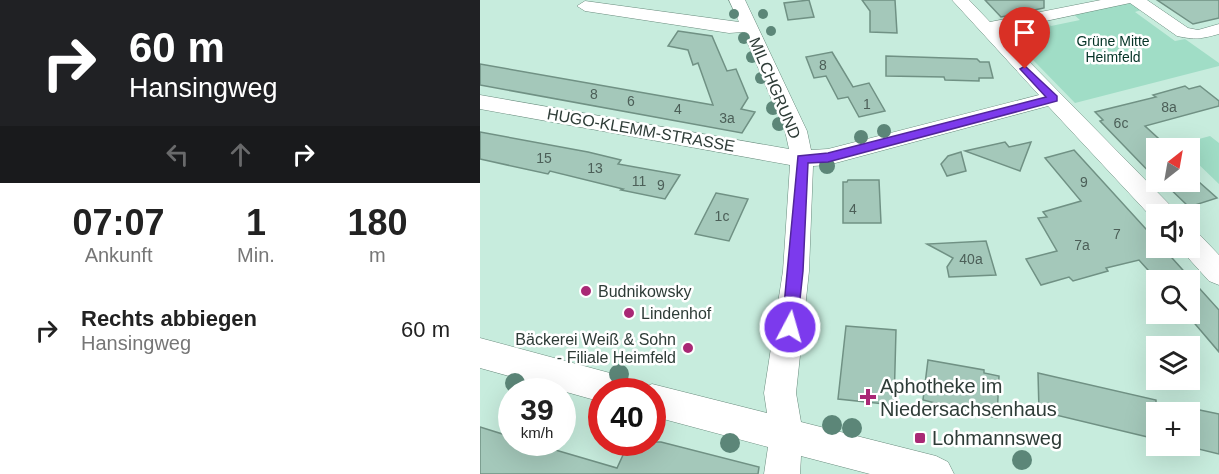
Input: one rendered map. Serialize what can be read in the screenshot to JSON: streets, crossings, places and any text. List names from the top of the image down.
{
  "streets": {
    "street": ["MILCHGRUND", "HUGO-KLEMM-STRASSE"]
  },
  "crossings": [
    ["MILCHGRUND", "HUGO-KLEMM-STRASSE"]
  ],
  "parks": ["Grüne Mitte Heimfeld"],
  "places": {
    "other": ["Budnikowsky", "Lindenhof", "Bäckerei Weiß & Sohn - Filiale Heimfeld"],
    "health": ["Aphotheke im Niedersachsenhaus"],
    "transit": ["Lohmannsweg"]
  },
  "house_numbers": [
    "8",
    "8",
    "6",
    "1",
    "8a",
    "4",
    "3a",
    "6c",
    "15",
    "13",
    "11",
    "9",
    "9",
    "4",
    "1c",
    "7",
    "7a",
    "40a"
  ],
  "north": "top right",
  "page": {
    "turn": ["60 m", "Hansingweg"],
    "map_buttons": "+",
    "eta": [
      "07:07",
      "Ankunft",
      "1",
      "Min.",
      "180",
      "m"
    ],
    "list": [
      {
        "name": "Rechts abbiegen",
        "note": "Hansingweg",
        "value": "60 m"
      }
    ],
    "speed": "39 km/h",
    "limit": "40"
  }
}
